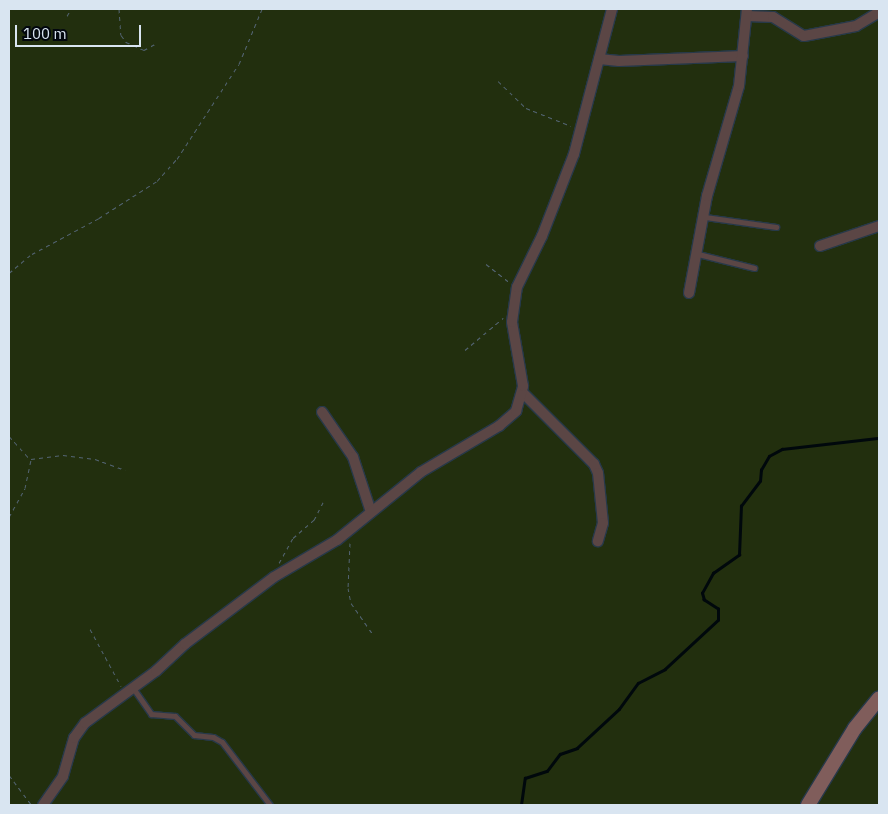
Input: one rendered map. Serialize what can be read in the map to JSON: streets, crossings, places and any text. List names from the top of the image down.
{
  "scale_bar": "100 m"
}
